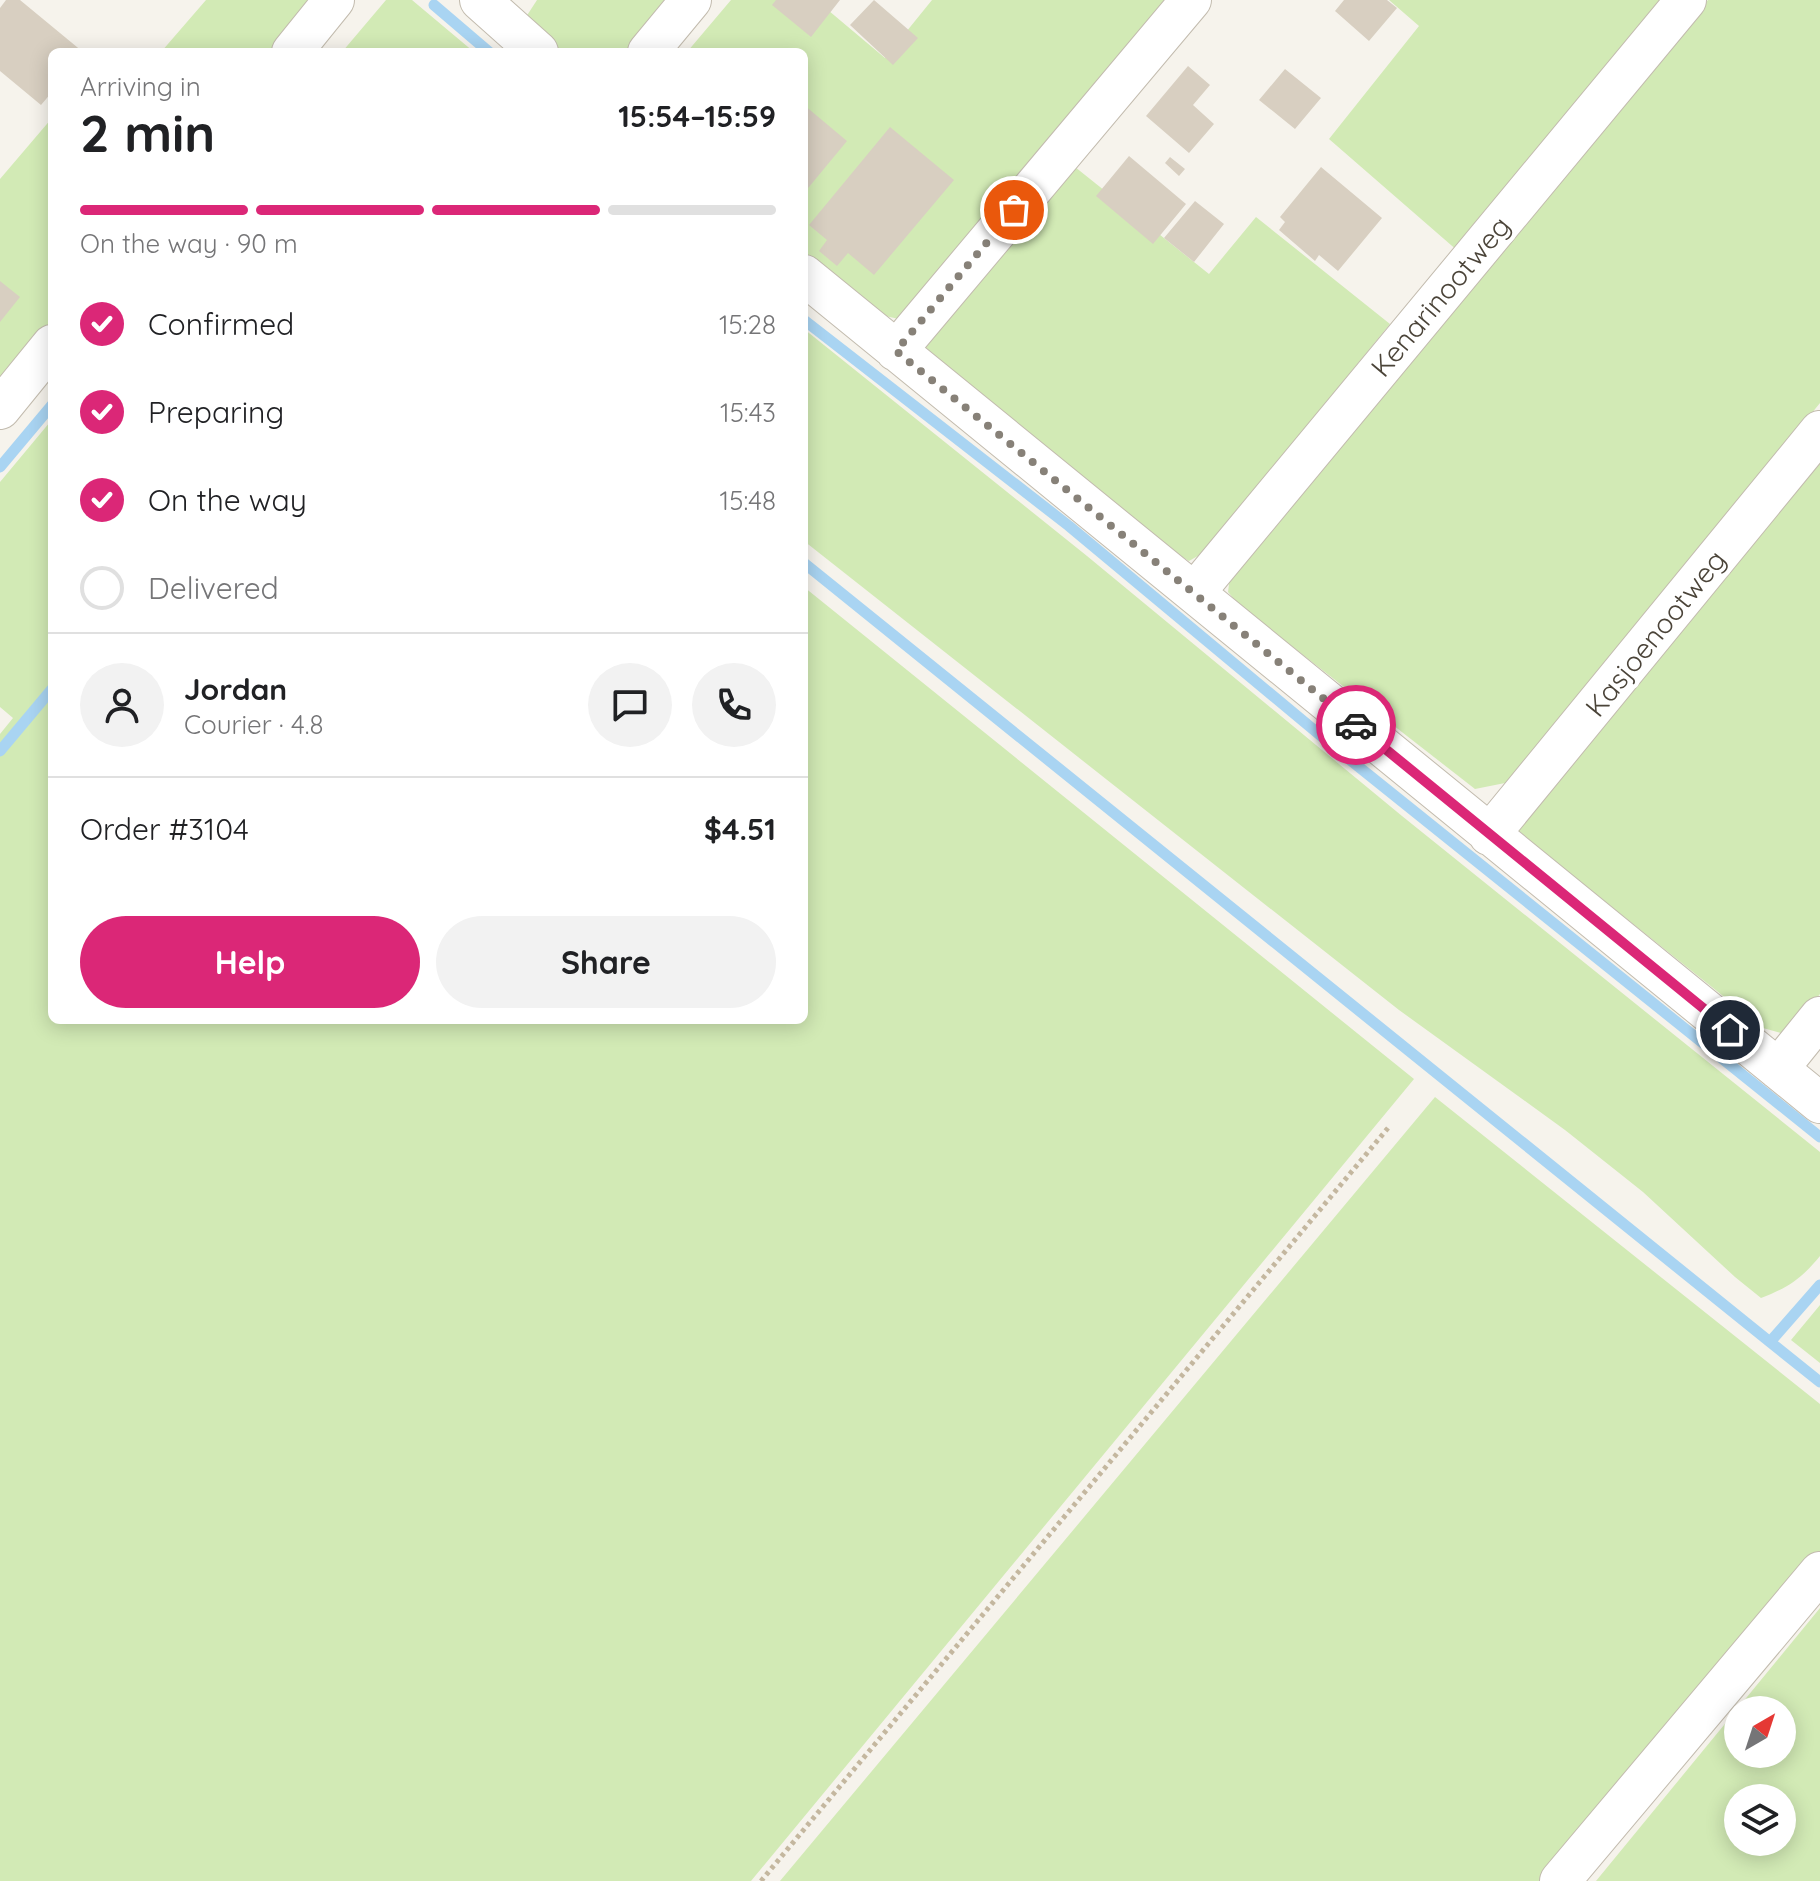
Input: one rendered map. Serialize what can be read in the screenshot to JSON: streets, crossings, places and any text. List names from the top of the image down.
{
  "streets": {
    "street": ["Kenarinootweg", "Kasjoenootweg"]
  },
  "north": "top right",
  "page": {
    "heading": ["2 min", "Arriving in", "15:54–15:59"],
    "panel": [
      "Jordan",
      "Courier · 4.8",
      "Order #3104",
      "$4.51"
    ],
    "bar": "On the way · 90 m",
    "list": [
      ["Confirmed", "15:28"],
      ["Preparing", "15:43"],
      ["On the way", "15:48"],
      "Delivered"
    ],
    "buttons": ["Help", "Share"]
  }
}
